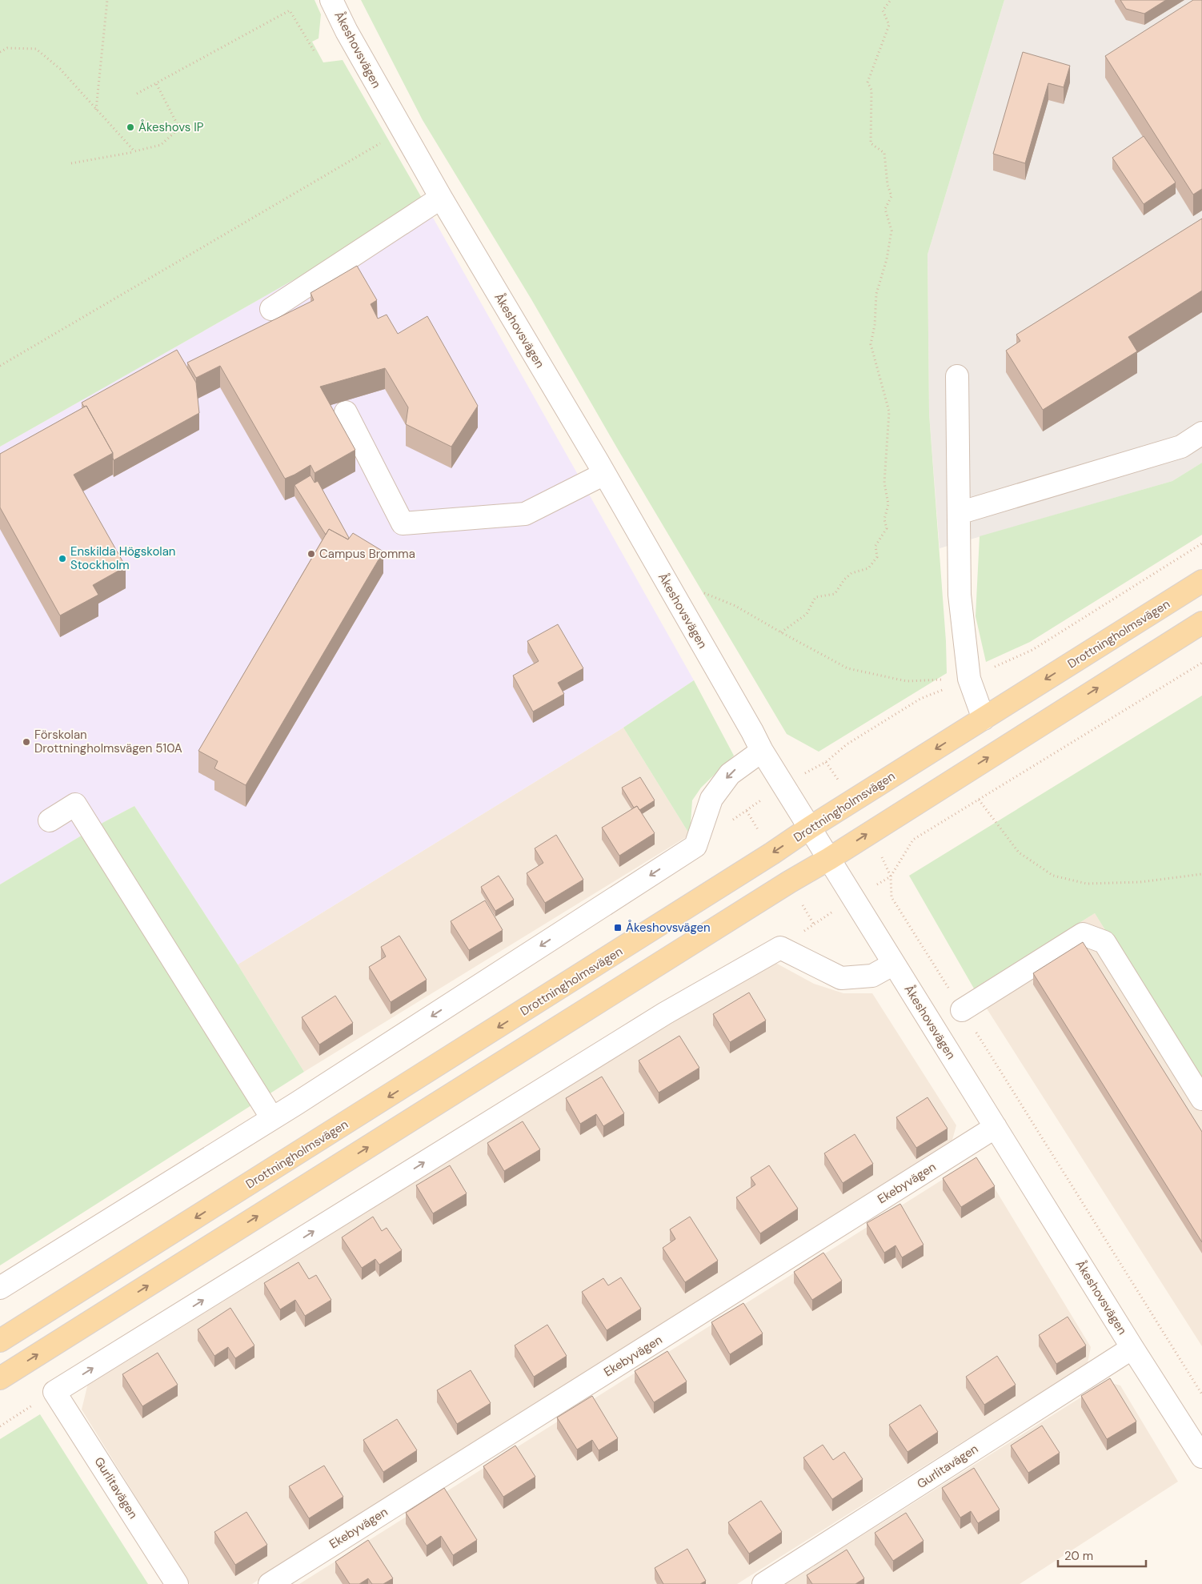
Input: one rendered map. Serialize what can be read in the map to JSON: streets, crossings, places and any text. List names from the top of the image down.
{
  "streets": {
    "main road": ["Drottningholmsvägen"],
    "street": ["Åkeshovsvägen", "Ekebyvägen", "Gurlitavägen"]
  },
  "crossings": [
    ["Åkeshovsvägen", "Drottningholmsvägen"],
    ["Åkeshovsvägen", "Ekebyvägen"],
    ["Åkeshovsvägen", "Gurlitavägen"]
  ],
  "places": {
    "other": [
      "Åkeshovs IP",
      "Campus Bromma",
      "Enskilda Högskolan Stockholm",
      "Förskolan Drottningholmsvägen 510A"
    ],
    "transit": ["Åkeshovsvägen"]
  },
  "scale_bar": "20 m"
}
